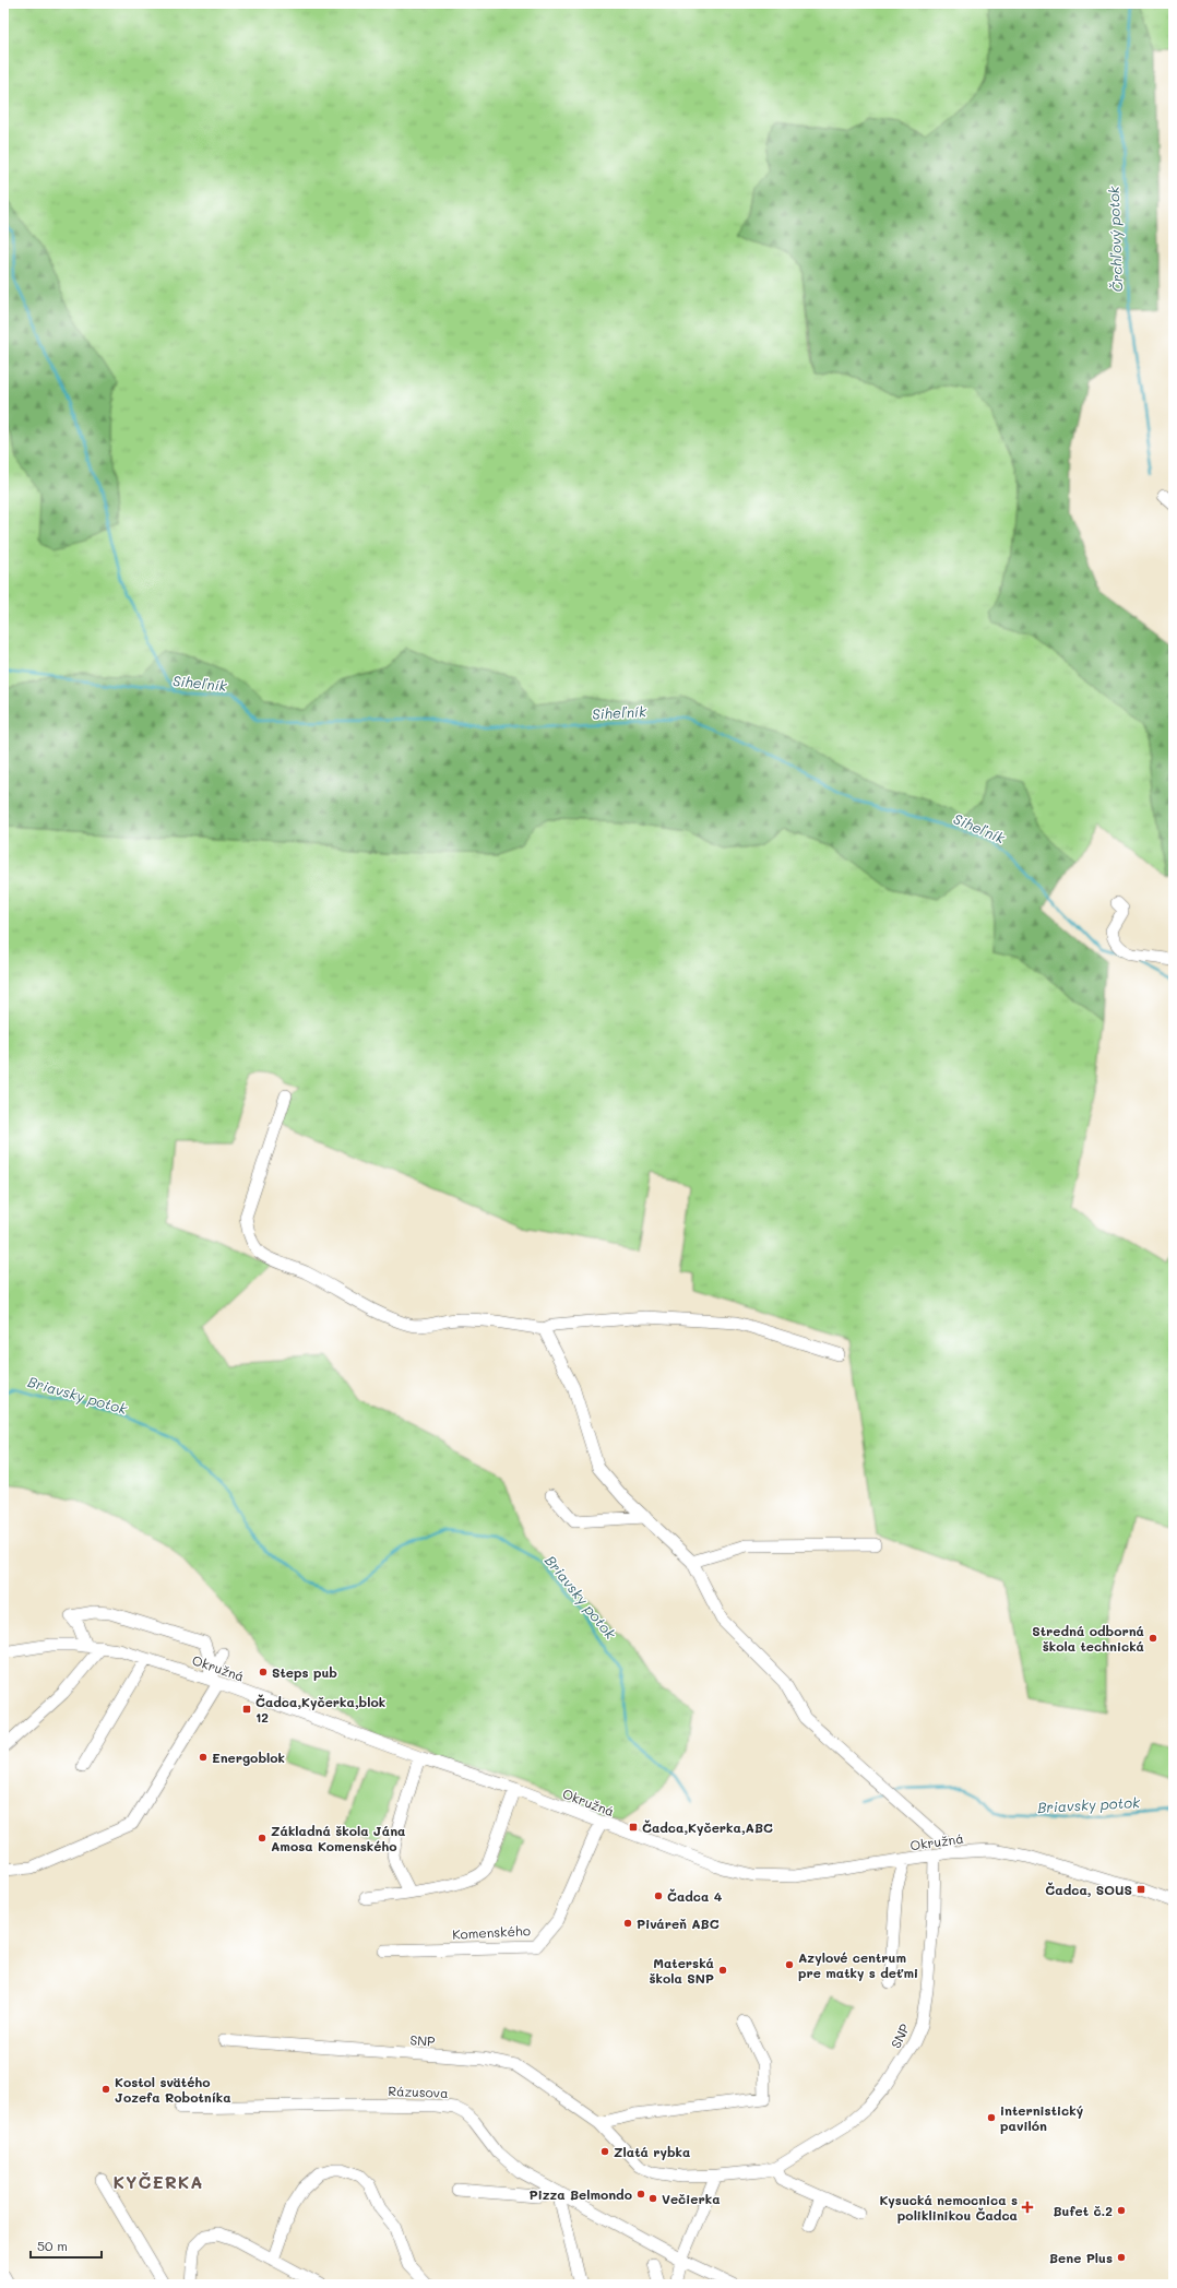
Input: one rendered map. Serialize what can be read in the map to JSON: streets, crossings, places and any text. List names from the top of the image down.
{
  "streets": {
    "street": [
      "Okružná",
      "Komenského",
      "SNP",
      "Rázusova"
    ]
  },
  "crossings": [
    ["Okružná", "Komenského"],
    ["Okružná", "SNP"]
  ],
  "districts": ["KYČERKA"],
  "water": ["Črchľový potok", "Siheľník", "Briavsky potok"],
  "places": {
    "other": [
      "Stredná odborná škola technická",
      "Steps pub",
      "Energoblok",
      "Základná škola Jána Amosa Komenského",
      "Čadca 4",
      "Piváreň ABC",
      "Azylové centrum pre matky s deťmi",
      "Materská škola SNP",
      "Kostol svätého Jozefa Robotníka",
      "internistický pavilón",
      "Zlatá rybka",
      "Pizza Belmondo",
      "Večierka",
      "Bufet č.2",
      "Bene Plus"
    ],
    "transit": ["Čadca,Kyčerka,blok 12", "Čadca,Kyčerka,ABC", "Čadca, SOUS"],
    "health": ["Kysucká nemocnica s poliklinikou Čadca"]
  },
  "scale_bar": "50 m"
}
